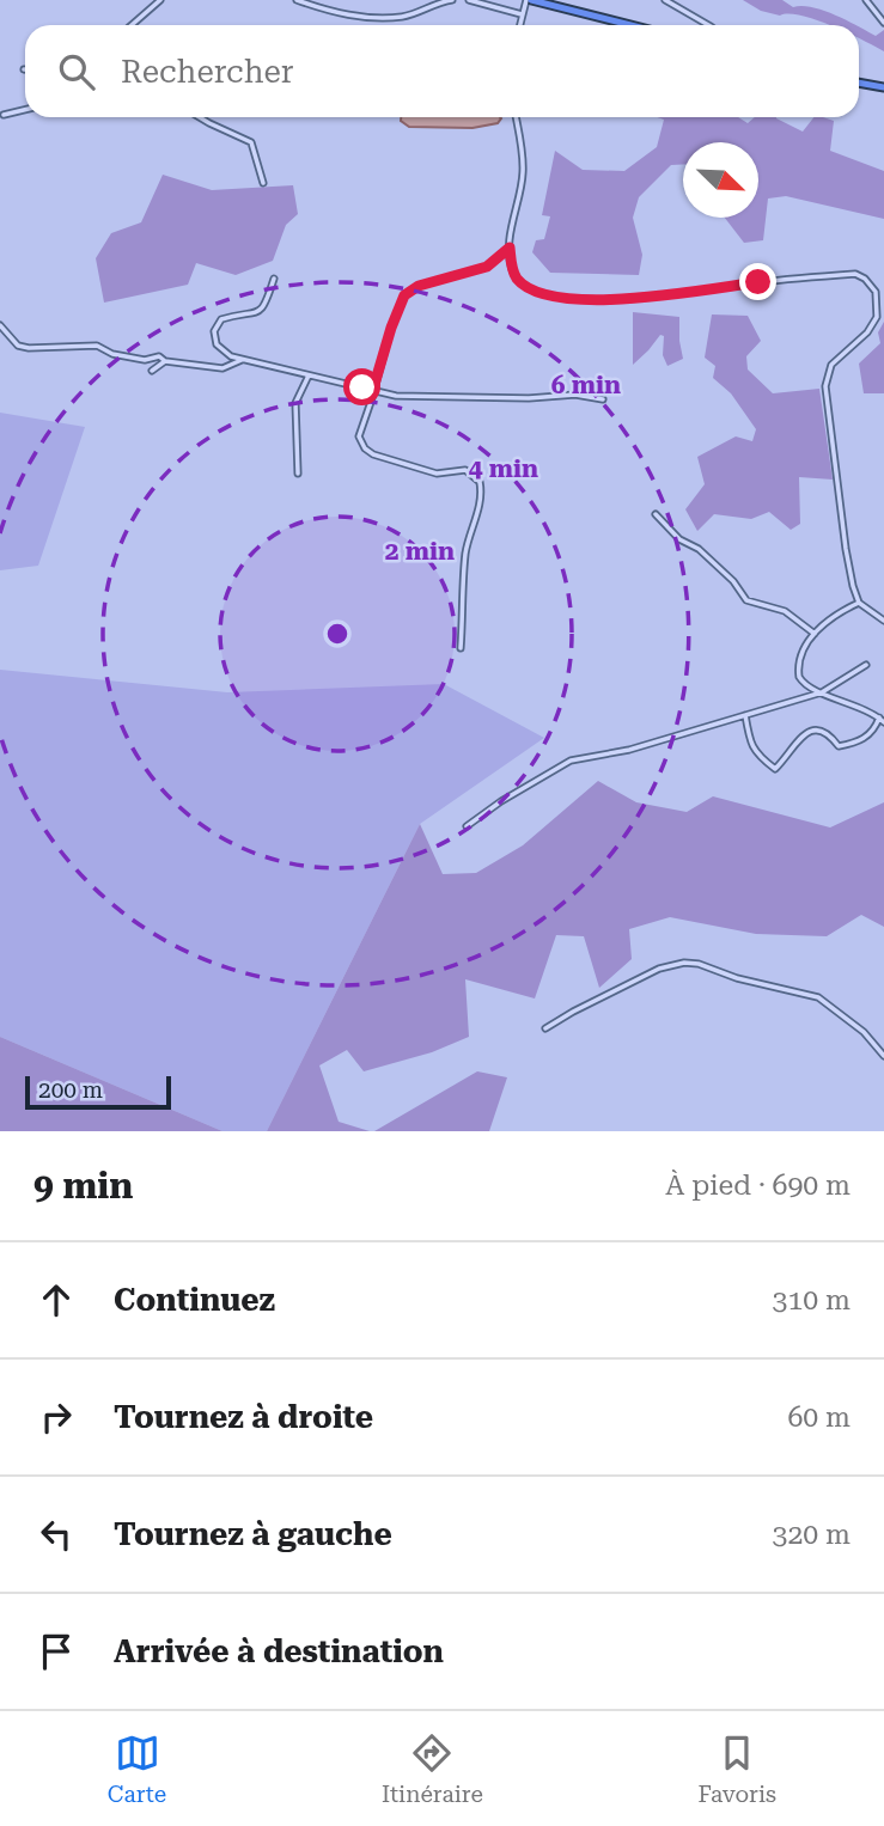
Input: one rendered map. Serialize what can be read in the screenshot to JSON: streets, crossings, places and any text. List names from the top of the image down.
{
  "scale_bar": "200 m",
  "north": "bottom right",
  "page": {
    "search": "Rechercher",
    "scale": "200 m",
    "heading": ["9 min", "À pied · 690 m"],
    "list": [
      ["Continuez", "310 m"],
      ["Tournez à droite", "60 m"],
      ["Tournez à gauche", "320 m"],
      "Arrivée à destination"
    ],
    "nav": ["Carte", "Itinéraire", "Favoris"]
  },
  "rings": ["6 min", "4 min", "2 min"]
}
